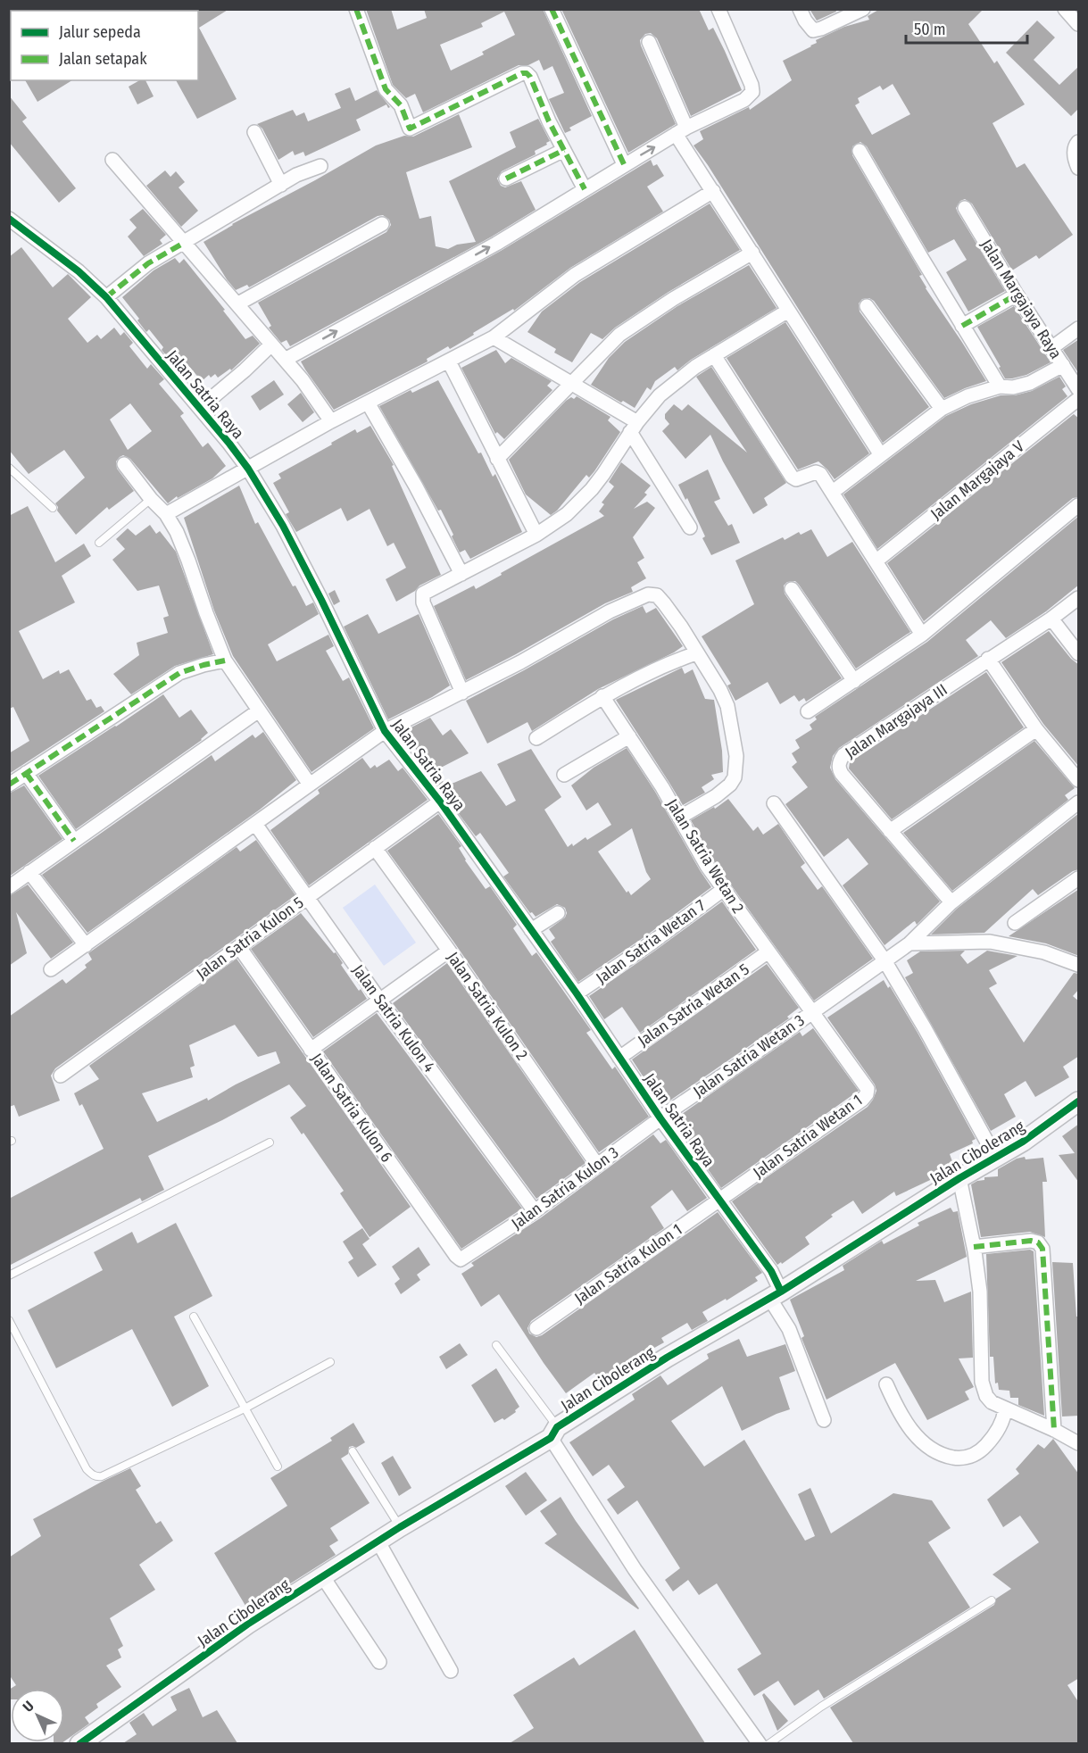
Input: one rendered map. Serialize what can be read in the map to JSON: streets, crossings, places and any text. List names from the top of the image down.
{
  "streets": {
    "street": [
      "Jalan Margajaya Raya",
      "Jalan Satria Raya",
      "Jalan Margajaya V",
      "Jalan Margajaya III",
      "Jalan Satria Wetan 2",
      "Jalan Satria Kulon 5",
      "Jalan Satria Wetan 7",
      "Jalan Satria Wetan 5",
      "Jalan Satria Kulon 2",
      "Jalan Satria Kulon 4",
      "Jalan Satria Wetan 3",
      "Jalan Satria Kulon 6",
      "Jalan Satria Wetan 1",
      "Jalan Cibolerang",
      "Jalan Satria Kulon 3",
      "Jalan Satria Kulon 1"
    ]
  },
  "crossings": [
    ["Jalan Satria Raya", "Jalan Satria Kulon 5"],
    ["Jalan Satria Raya", "Jalan Satria Wetan 7"],
    ["Jalan Satria Raya", "Jalan Satria Wetan 5"],
    ["Jalan Satria Raya", "Jalan Satria Wetan 3"],
    ["Jalan Satria Raya", "Jalan Satria Wetan 1"],
    ["Jalan Satria Raya", "Jalan Cibolerang"],
    ["Jalan Satria Raya", "Jalan Satria Kulon 3"],
    ["Jalan Satria Raya", "Jalan Satria Kulon 1"],
    ["Jalan Margajaya III", "Jalan Satria Wetan 3"],
    ["Jalan Satria Wetan 2", "Jalan Satria Wetan 7"],
    ["Jalan Satria Wetan 2", "Jalan Satria Wetan 5"],
    ["Jalan Satria Wetan 2", "Jalan Satria Wetan 3"],
    ["Jalan Satria Wetan 2", "Jalan Satria Wetan 1"],
    ["Jalan Satria Kulon 5", "Jalan Satria Kulon 2"],
    ["Jalan Satria Kulon 5", "Jalan Satria Kulon 4"],
    ["Jalan Satria Kulon 5", "Jalan Satria Kulon 6"],
    ["Jalan Satria Kulon 2", "Jalan Satria Kulon 3"],
    ["Jalan Satria Kulon 4", "Jalan Satria Kulon 3"],
    ["Jalan Satria Wetan 3", "Jalan Satria Wetan 1"],
    ["Jalan Satria Wetan 3", "Jalan Satria Kulon 3"],
    ["Jalan Satria Kulon 6", "Jalan Satria Kulon 3"],
    ["Jalan Satria Wetan 1", "Jalan Satria Kulon 1"]
  ],
  "legend": ["Jalur sepeda", "Jalan setapak"],
  "scale_bar": "50 m",
  "north": "top left"
}
